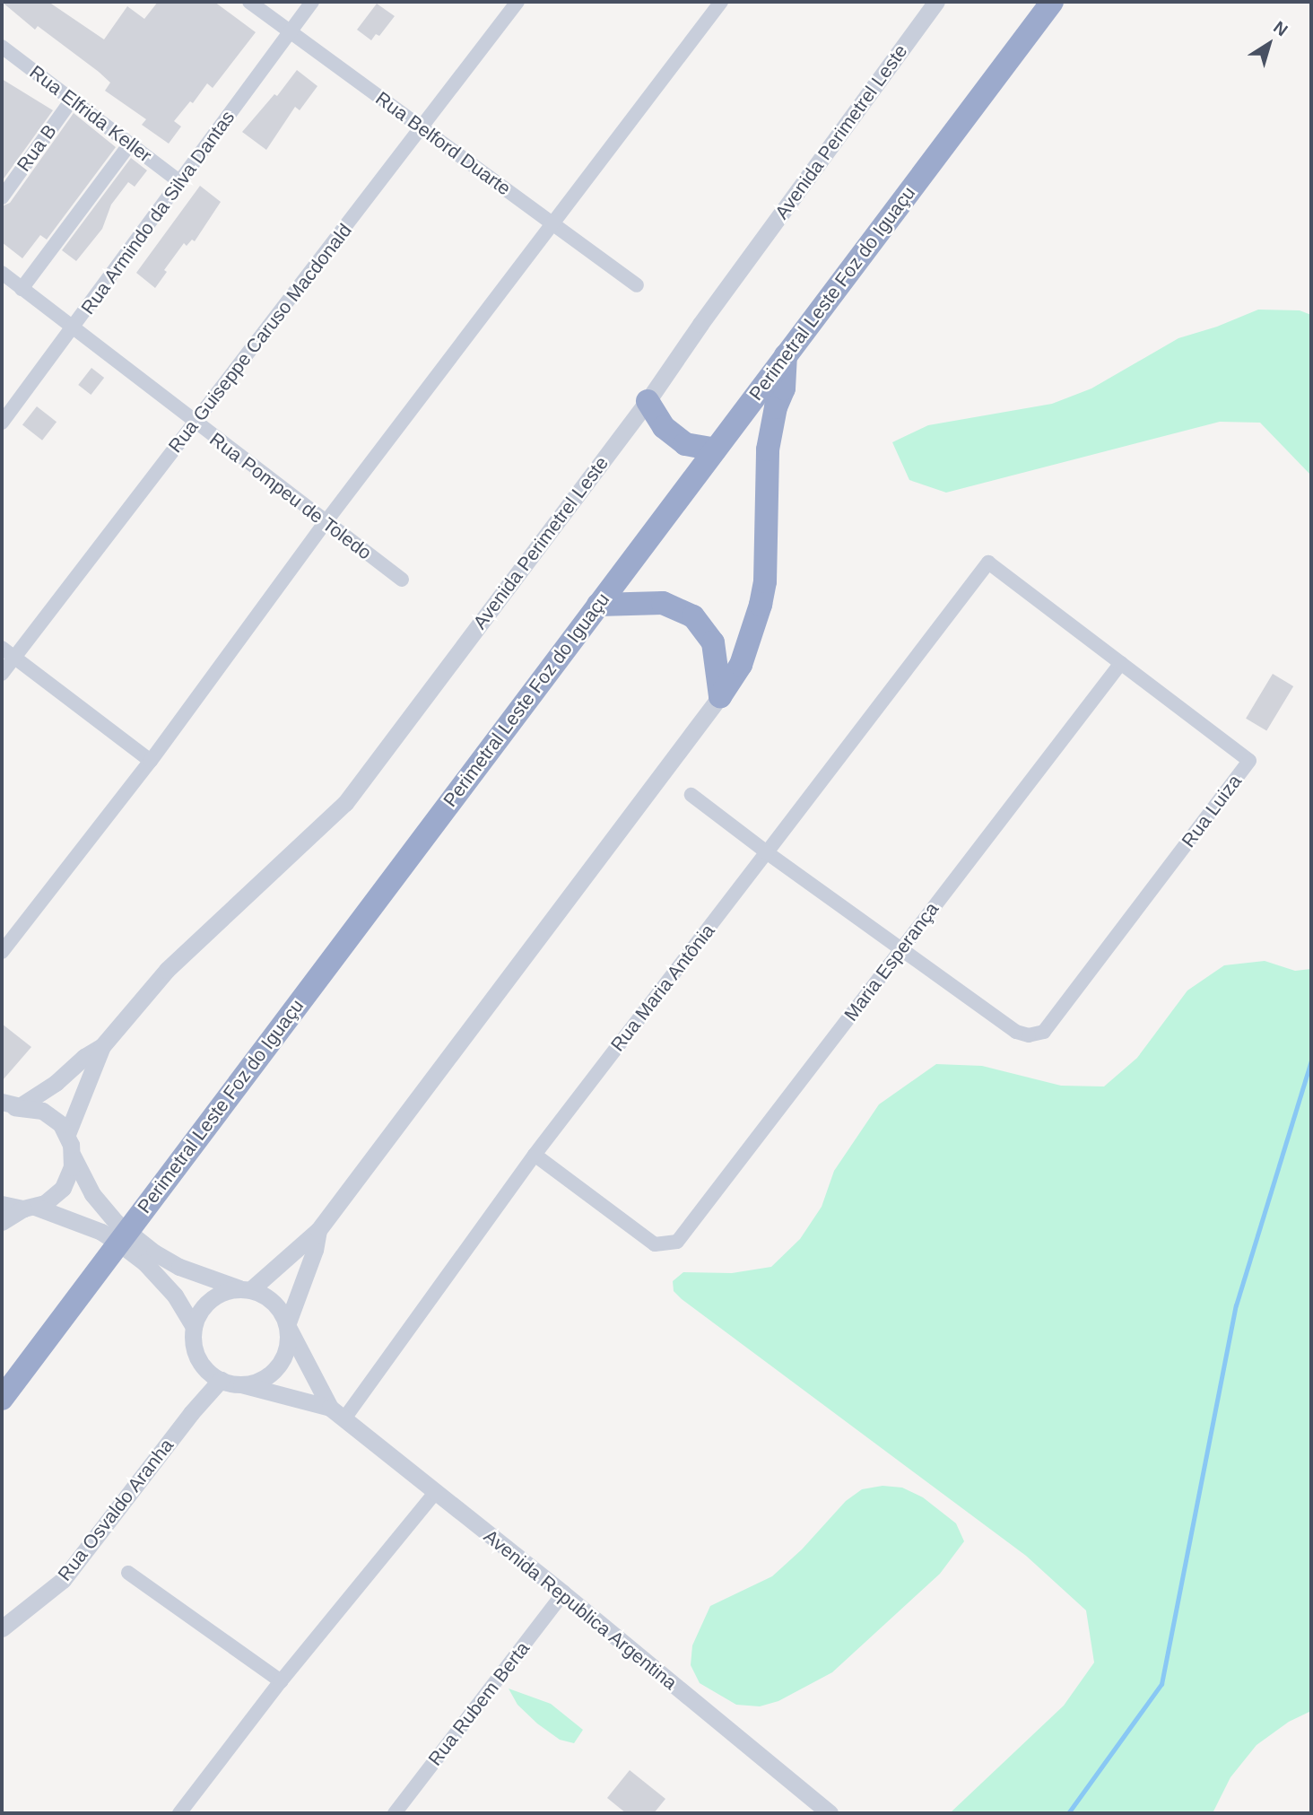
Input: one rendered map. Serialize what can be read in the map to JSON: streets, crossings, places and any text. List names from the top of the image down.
{
  "streets": {
    "highway": ["Perimetral Leste Foz do Iguaçu"],
    "street": [
      "Rua Elfrida Keller",
      "Avenida Perimetrel Leste",
      "Rua Belford Duarte",
      "Rua B",
      "Rua Armindo da Silva Dantas",
      "Rua Guiseppe Caruso Macdonald",
      "Rua Pompeu de Toledo",
      "Rua Luiza",
      "Maria Esperança",
      "Rua Maria Antônia",
      "Rua Osvaldo Aranha",
      "Avenida Republica Argentina",
      "Rua Rubem Berta"
    ]
  },
  "crossings": [
    ["Rua Elfrida Keller", "Rua B"],
    ["Rua Elfrida Keller", "Rua Armindo da Silva Dantas"],
    ["Rua Belford Duarte", "Rua Armindo da Silva Dantas"],
    ["Rua Belford Duarte", "Rua Guiseppe Caruso Macdonald"],
    ["Rua Armindo da Silva Dantas", "Rua Pompeu de Toledo"],
    ["Rua Guiseppe Caruso Macdonald", "Rua Pompeu de Toledo"],
    ["Rua Luiza", "Maria Esperança"],
    ["Rua Luiza", "Rua Maria Antônia"],
    ["Maria Esperança", "Rua Maria Antônia"],
    ["Rua Maria Antônia", "Avenida Republica Argentina"],
    ["Rua Osvaldo Aranha", "Avenida Republica Argentina"],
    ["Avenida Republica Argentina", "Rua Rubem Berta"]
  ],
  "north": "top right"
}
